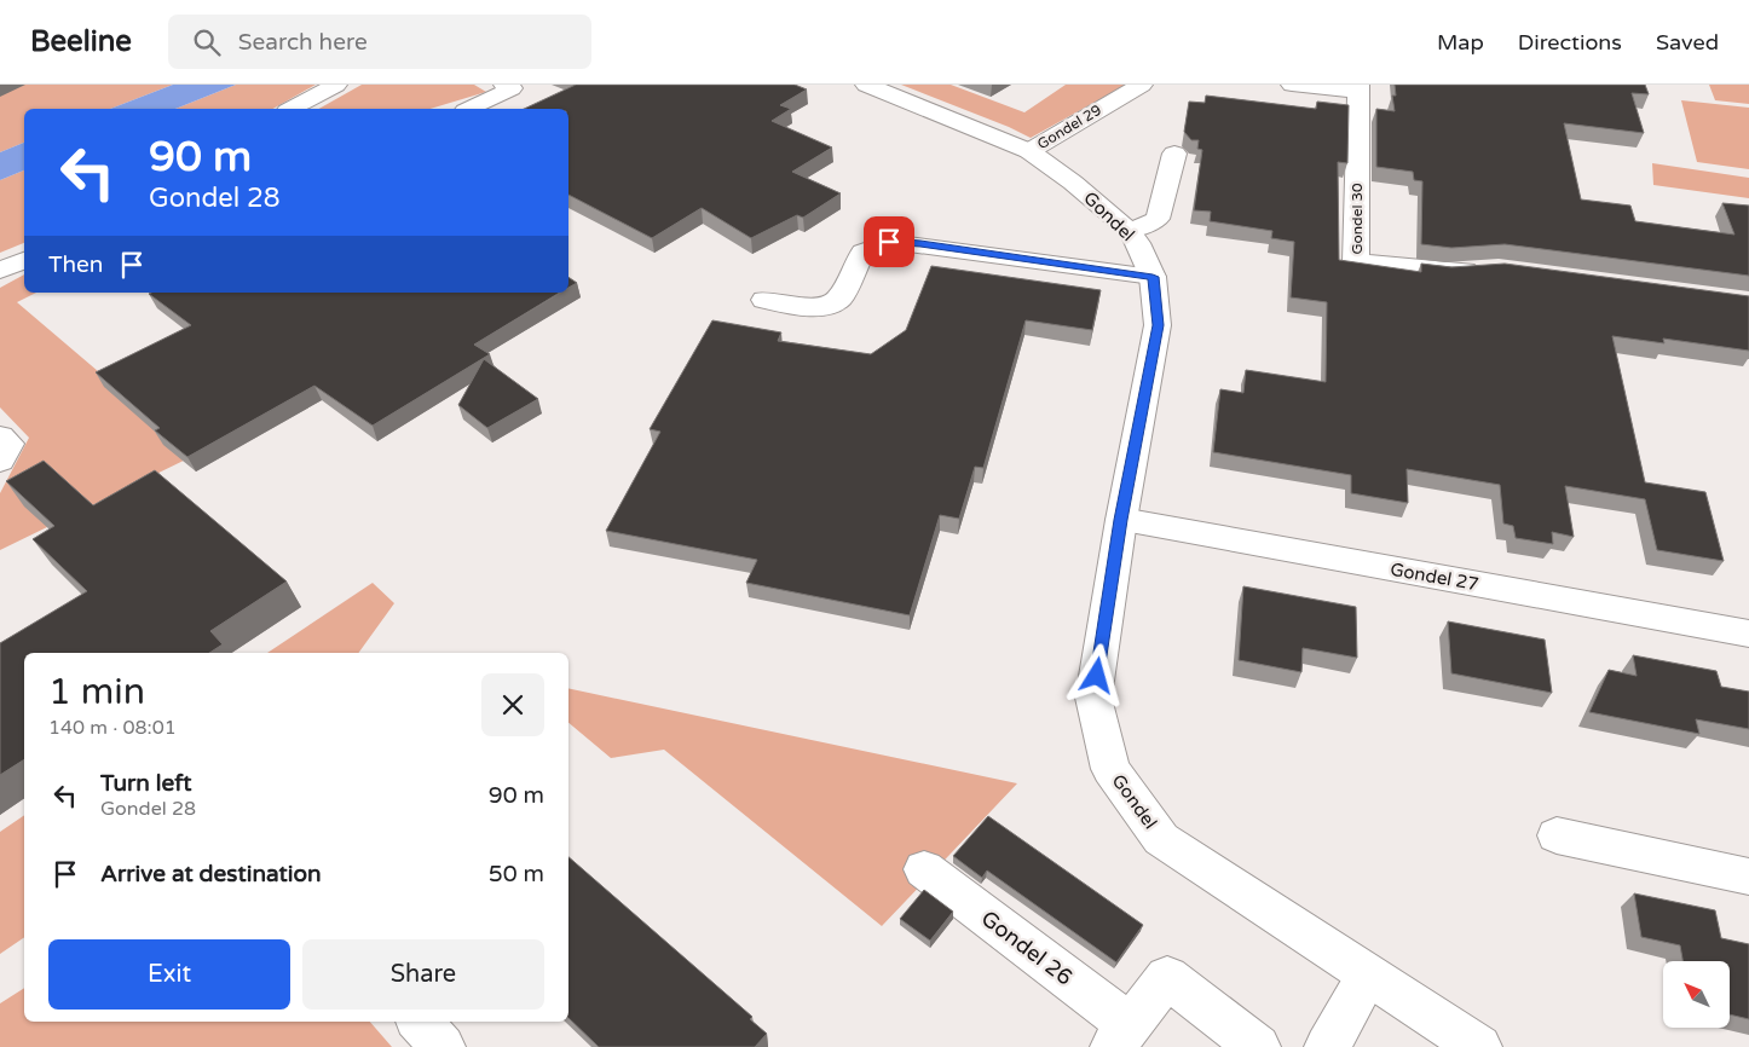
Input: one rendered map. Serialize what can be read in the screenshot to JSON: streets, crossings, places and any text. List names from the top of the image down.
{
  "streets": {
    "street": [
      "Gondel 29",
      "Gondel",
      "Gondel 30",
      "Gondel 27",
      "Gondel 26"
    ]
  },
  "crossings": [
    ["Gondel 29", "Gondel"],
    ["Gondel", "Gondel 27"]
  ],
  "north": "top left",
  "page": {
    "header": "Beeline",
    "search": "Search here",
    "nav": ["Map", "Directions", "Saved"],
    "turn": ["90 m", "Gondel 28"],
    "then": "Then",
    "heading": ["1 min", "140 m · 08:01"],
    "list": [
      {
        "name": "Turn left",
        "note": "Gondel 28",
        "value": "90 m"
      },
      {
        "name": "Arrive at destination",
        "value": "50 m"
      }
    ],
    "buttons": ["Exit", "Share"]
  }
}
